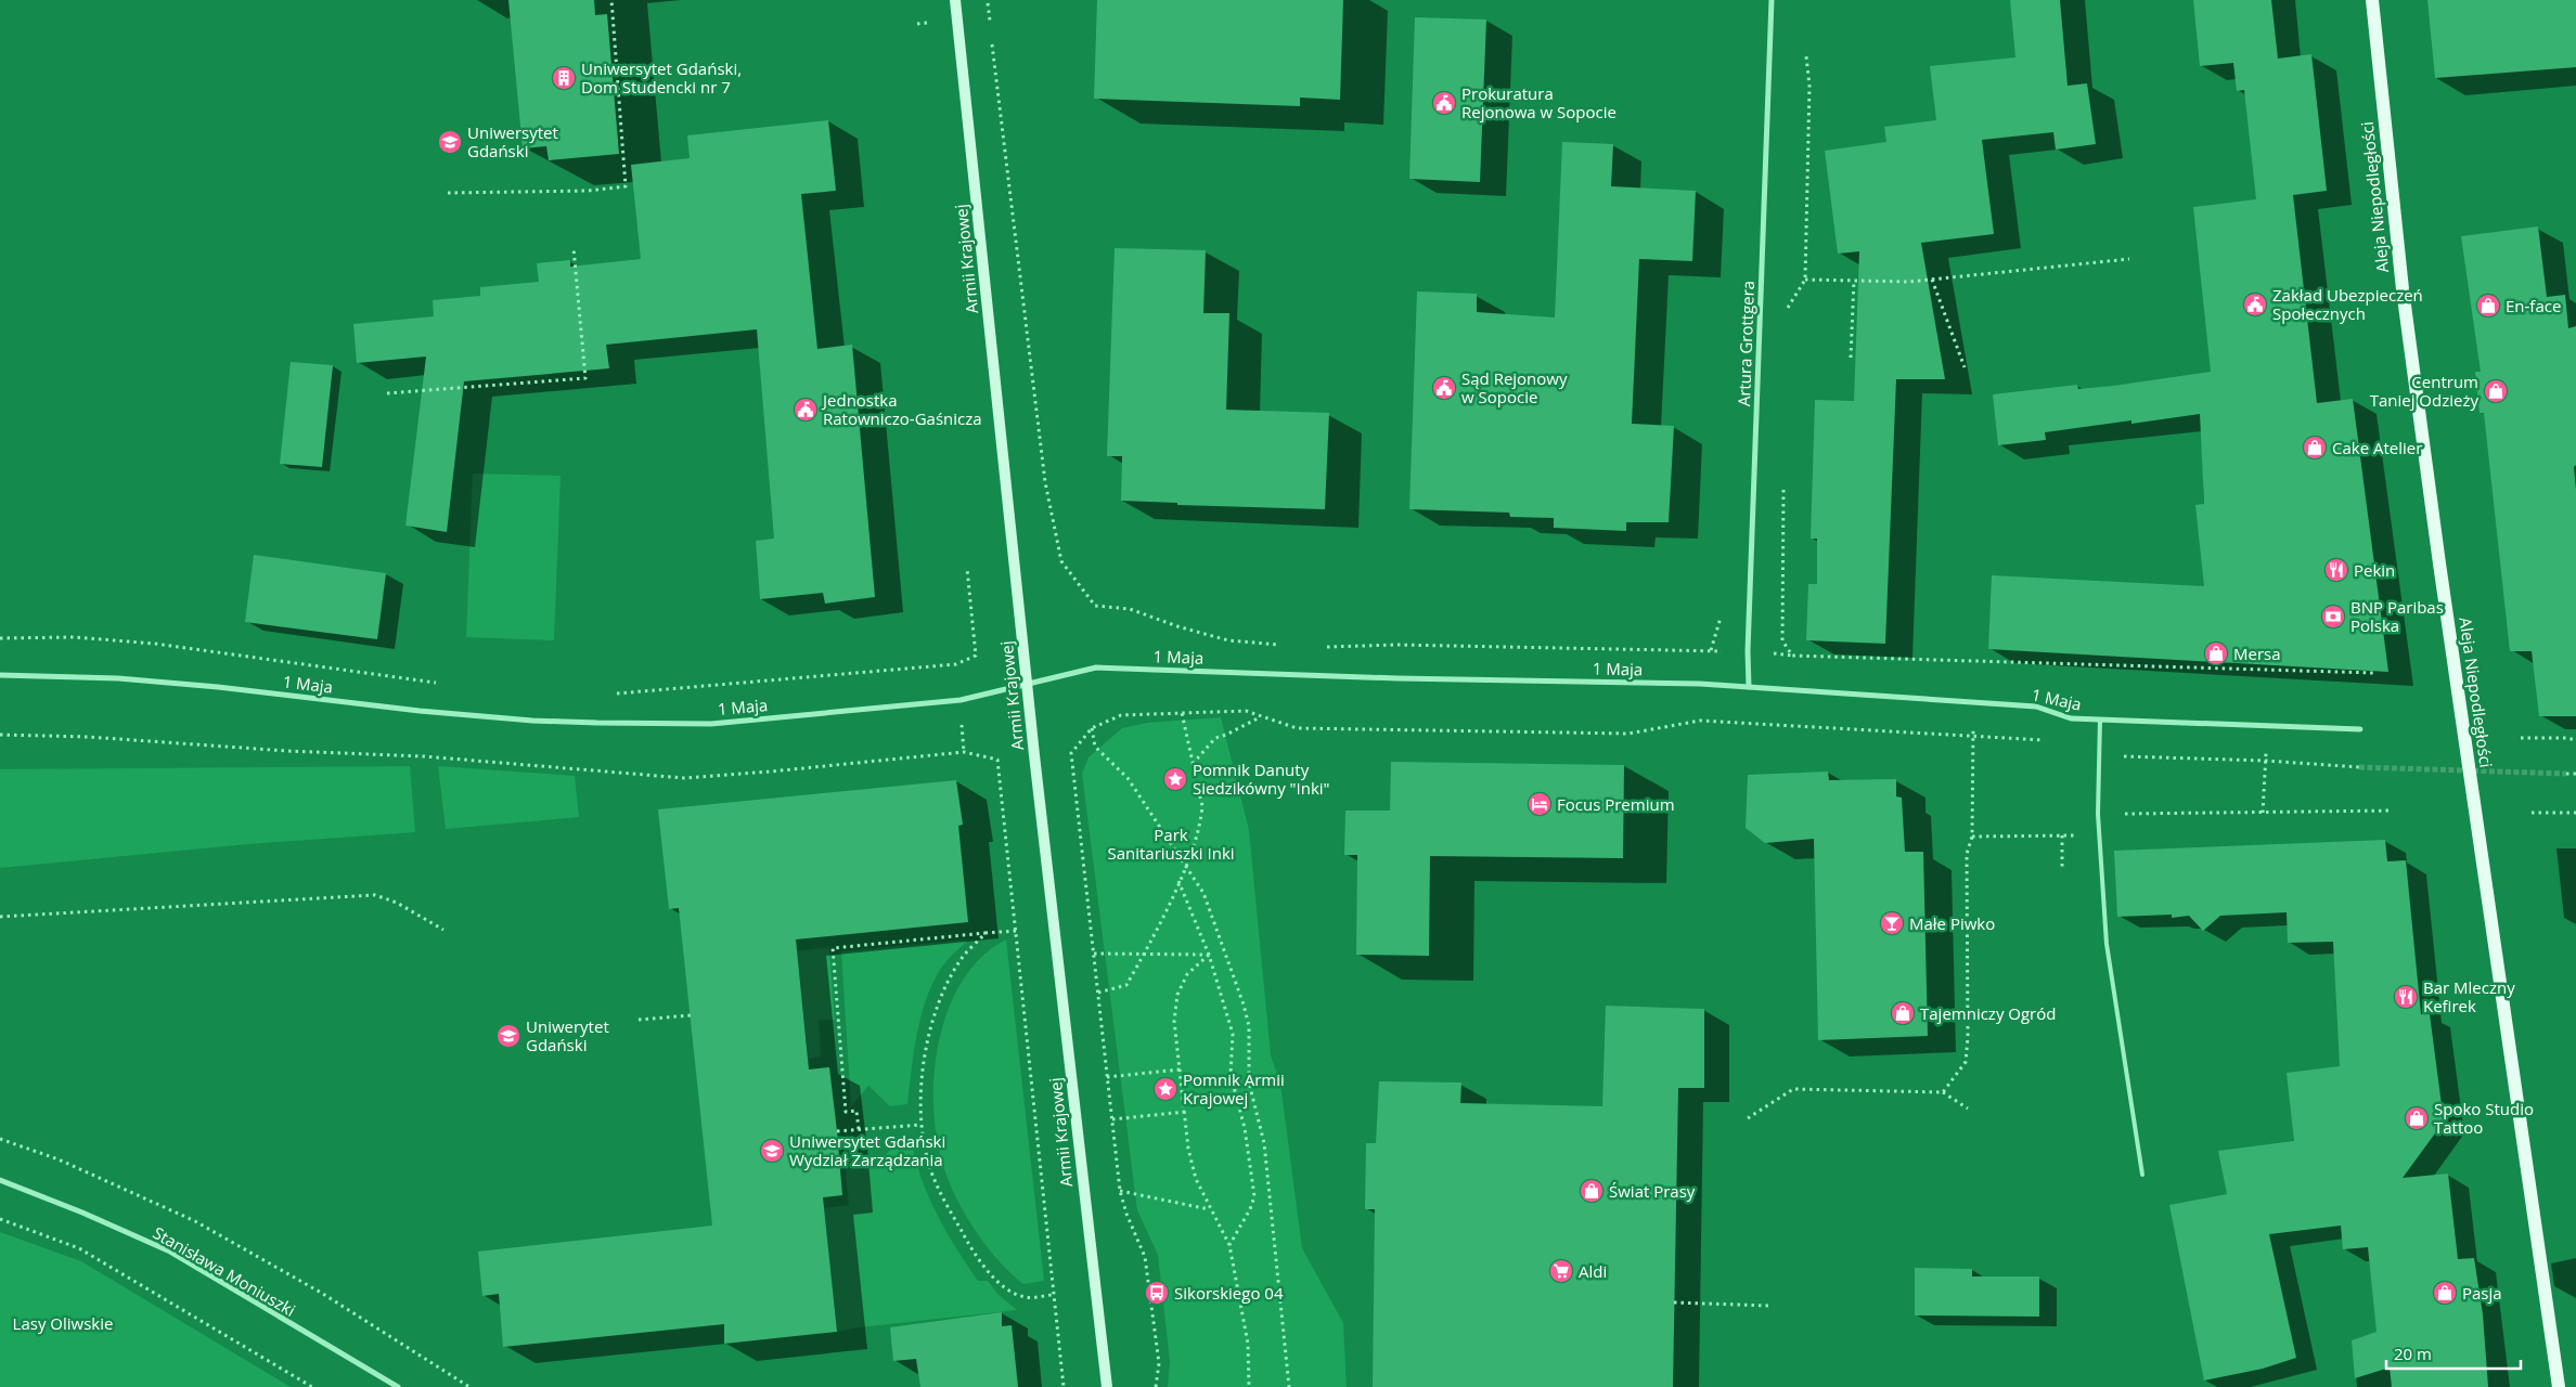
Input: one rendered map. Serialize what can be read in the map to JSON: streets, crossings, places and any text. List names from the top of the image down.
{
  "streets": {
    "main road": ["Aleja Niepodległości"],
    "street": [
      "Armii Krajowej",
      "Artura Grottgera",
      "1 Maja",
      "Stanisława Moniuszki"
    ]
  },
  "crossings": [
    ["Armii Krajowej", "1 Maja"],
    ["Artura Grottgera", "1 Maja"]
  ],
  "parks": ["Park Sanitariuszki Inki", "Lasy Oliwskie"],
  "places": {
    "building": ["Uniwersytet Gdański, Dom Studencki nr 7"],
    "public building": [
      "Prokuratura Rejonowa w Sopocie",
      "Zakład Ubezpieczeń Społecznych",
      "Sąd Rejonowy w Sopocie",
      "Jednostka Ratowniczo-Gaśnicza"
    ],
    "school or university": ["Uniwersytet Gdański", "Uniwerytet Gdański", "Uniwersytet Gdański Wydział Zarządzania"],
    "shop": [
      "En-face",
      "Centrum Taniej Odzieży",
      "Cake Atelier",
      "Mersa",
      "Tajemniczy Ogród",
      "Spoko Studio Tattoo",
      "Świat Prasy",
      "Pasja"
    ],
    "restaurant": ["Pekin", "Bar Mleczny Kefirek"],
    "bank": ["BNP Paribas Polska"],
    "place": ["Pomnik Danuty Siedzikówny \"Inki\"", "Pomnik Armii Krajowej"],
    "hotel": ["Focus Premium"],
    "bar": ["Małe Piwko"],
    "supermarket": ["Aldi"],
    "bus stop": ["Sikorskiego 04"]
  },
  "scale_bar": "20 m"
}
